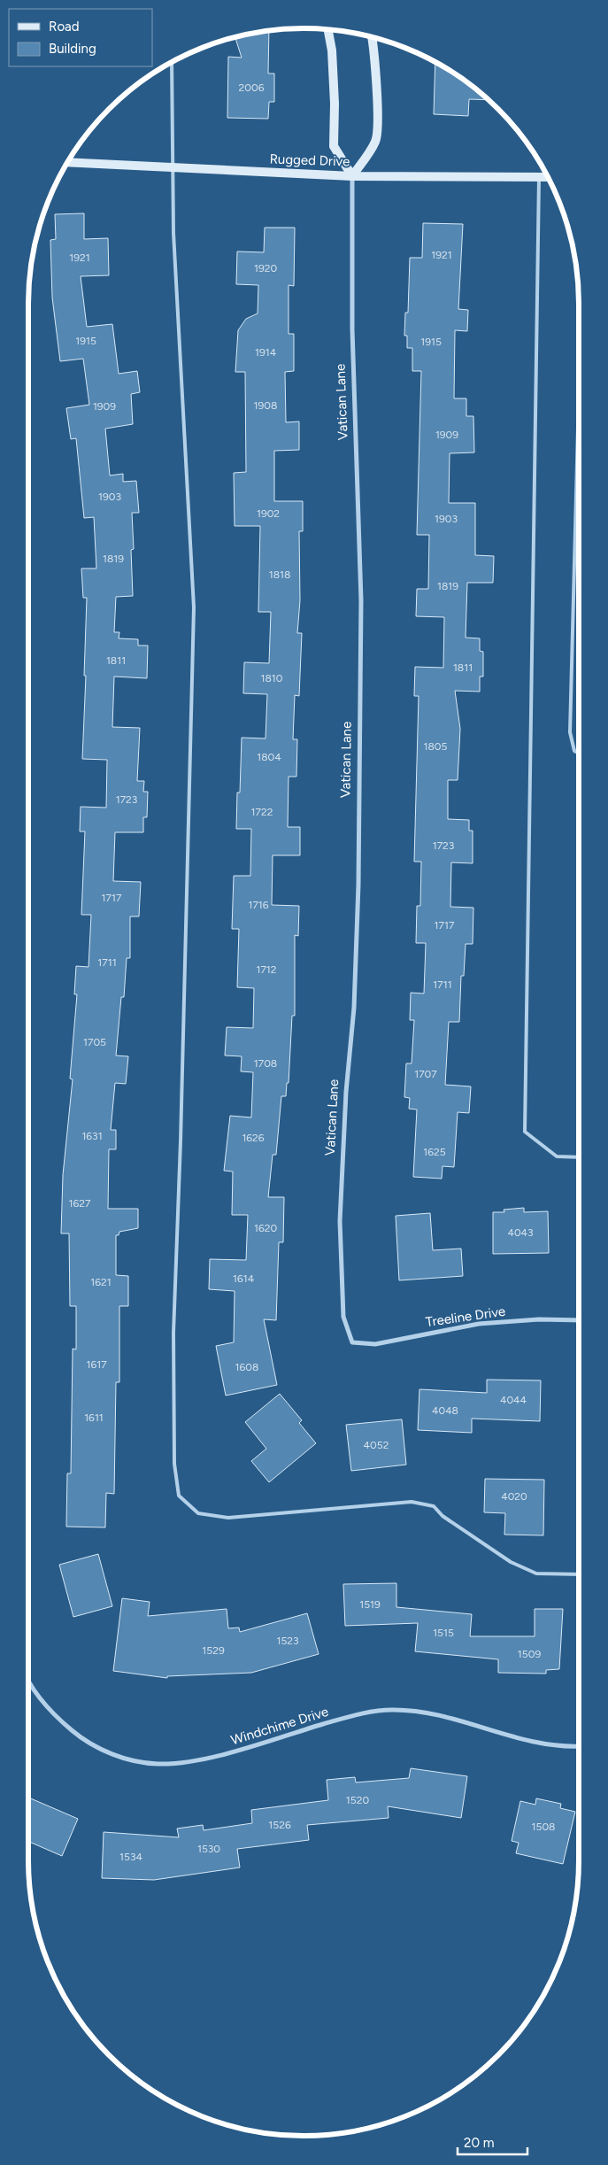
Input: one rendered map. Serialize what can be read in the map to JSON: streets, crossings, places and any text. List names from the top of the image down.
{
  "streets": {
    "street": [
      "Rugged Drive",
      "Vatican Lane",
      "Treeline Drive",
      "Windchime Drive"
    ]
  },
  "crossings": [
    ["Rugged Drive", "Vatican Lane"],
    ["Vatican Lane", "Treeline Drive"]
  ],
  "house_numbers": [
    "2006",
    "1921",
    "1921",
    "1920",
    "1915",
    "1915",
    "1914",
    "1908",
    "1909",
    "1909",
    "1903",
    "1902",
    "1903",
    "1819",
    "1818",
    "1819",
    "1811",
    "1811",
    "1810",
    "1805",
    "1804",
    "1723",
    "1722",
    "1723",
    "1717",
    "1716",
    "1717",
    "1711",
    "1712",
    "1711",
    "1705",
    "1708",
    "1707",
    "1631",
    "1626",
    "1625",
    "1627",
    "1620",
    "4043",
    "1614",
    "1621",
    "1617",
    "1608",
    "4044",
    "4048",
    "1611",
    "4052",
    "4020",
    "1519",
    "1515",
    "1523",
    "1529",
    "1509",
    "1520",
    "1526",
    "1508",
    "1530",
    "1534"
  ],
  "legend": ["Road", "Building"],
  "scale_bar": "20 m"
}
